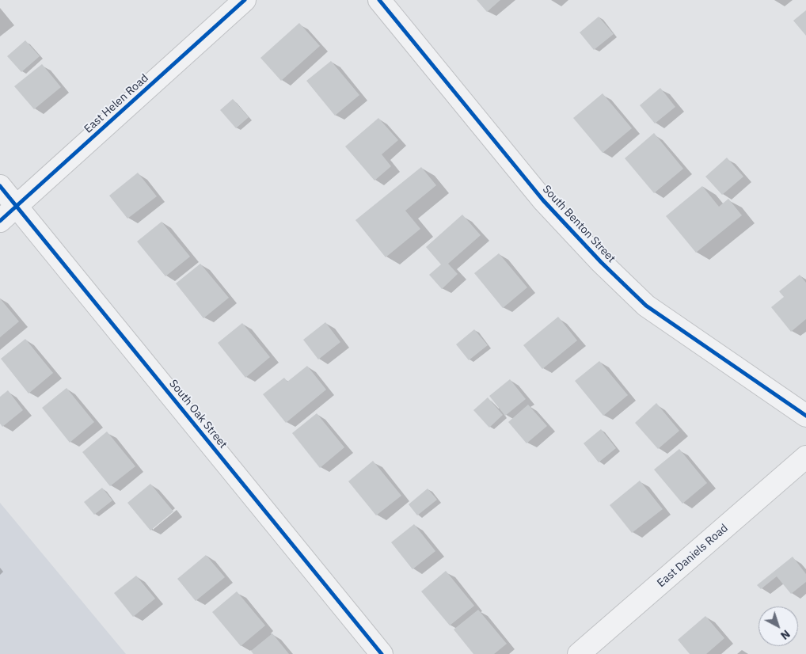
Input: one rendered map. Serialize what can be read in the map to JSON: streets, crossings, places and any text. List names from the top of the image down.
{
  "streets": {
    "street": [
      "East Helen Road",
      "South Benton Street",
      "South Oak Street",
      "East Daniels Road"
    ]
  },
  "crossings": [
    ["East Helen Road", "South Oak Street"]
  ],
  "north": "bottom right"
}
